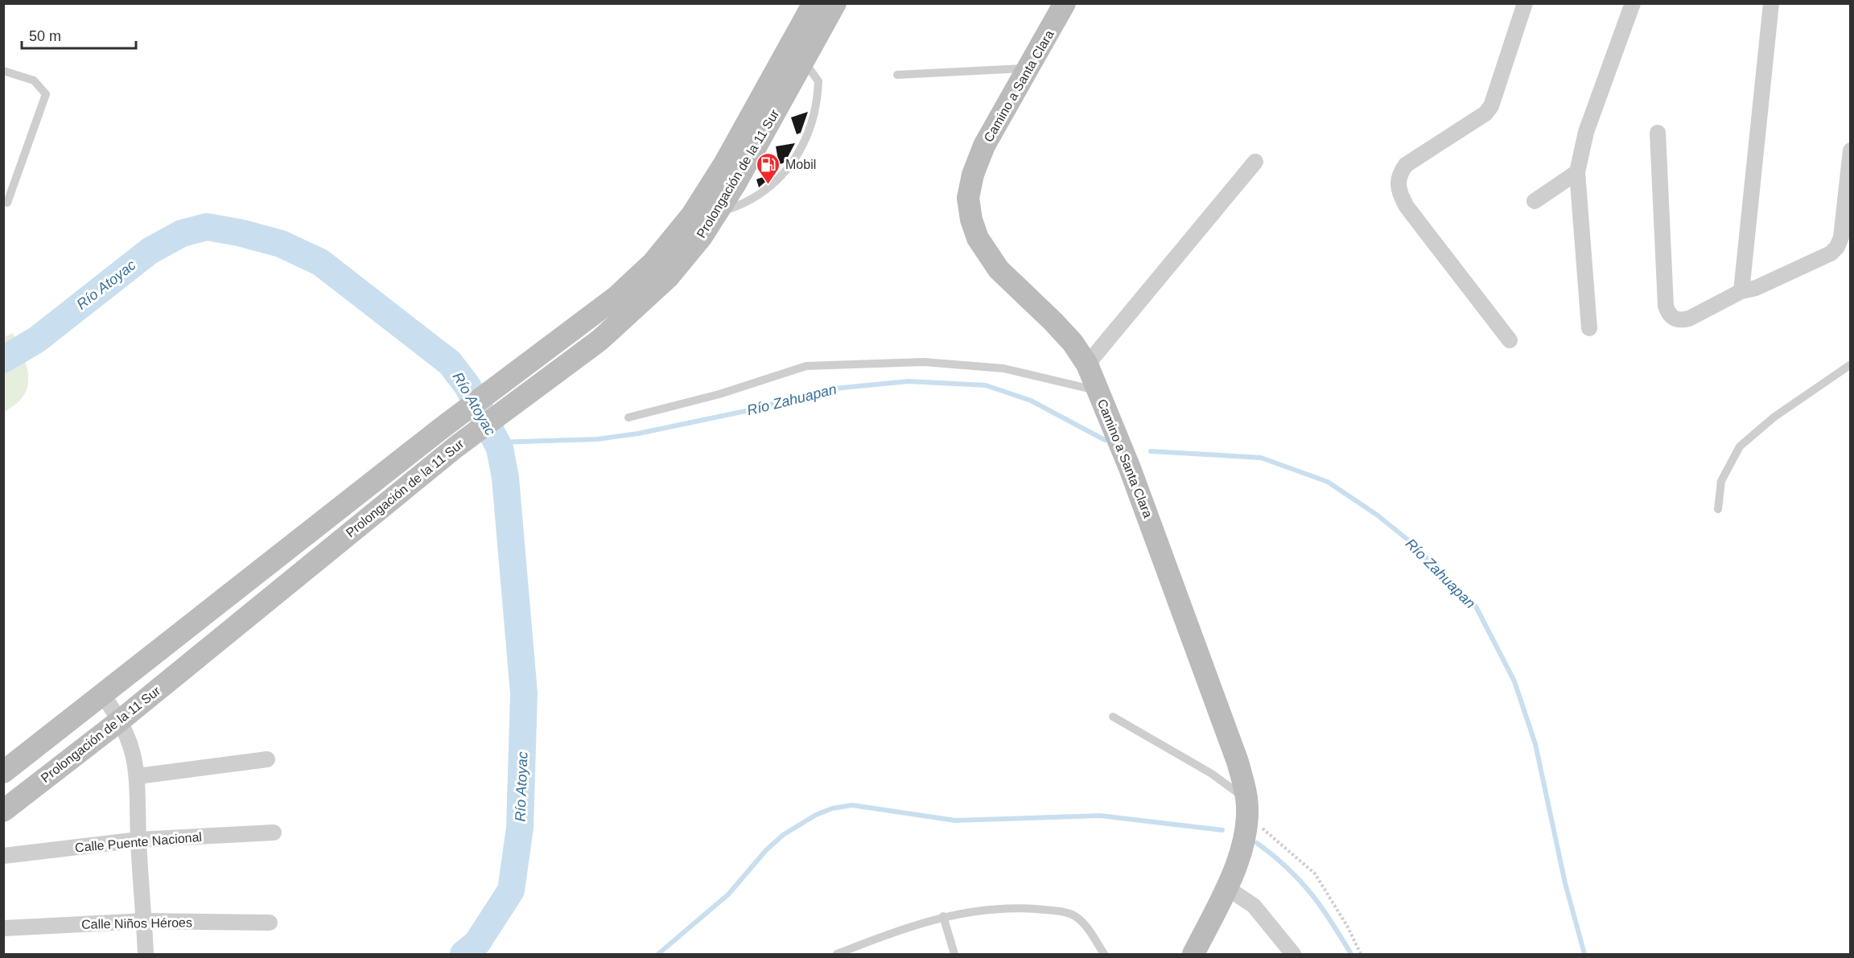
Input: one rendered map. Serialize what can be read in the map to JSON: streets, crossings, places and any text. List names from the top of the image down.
{
  "streets": {
    "main road": ["Camino a Santa Clara", "Prolongación de la 11 Sur"],
    "street": ["Calle Puente Nacional", "Calle Niños Héroes"]
  },
  "water": ["Río Atoyac", "Río Zahuapan"],
  "places": {
    "fuel station": ["Mobil"]
  },
  "scale_bar": "50 m"
}
